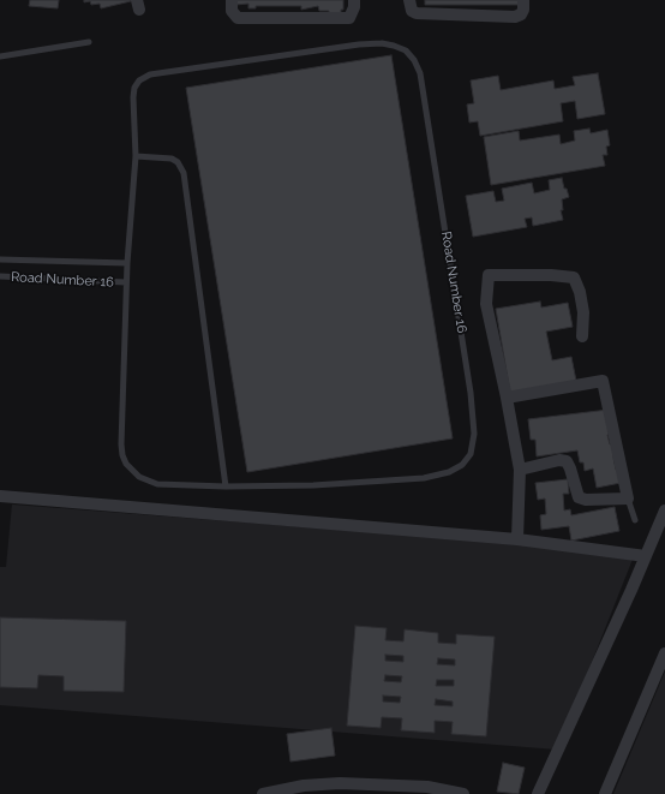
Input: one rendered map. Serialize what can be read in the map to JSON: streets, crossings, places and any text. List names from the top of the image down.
{
  "streets": {
    "lane": ["Road Number 16"]
  }
}
